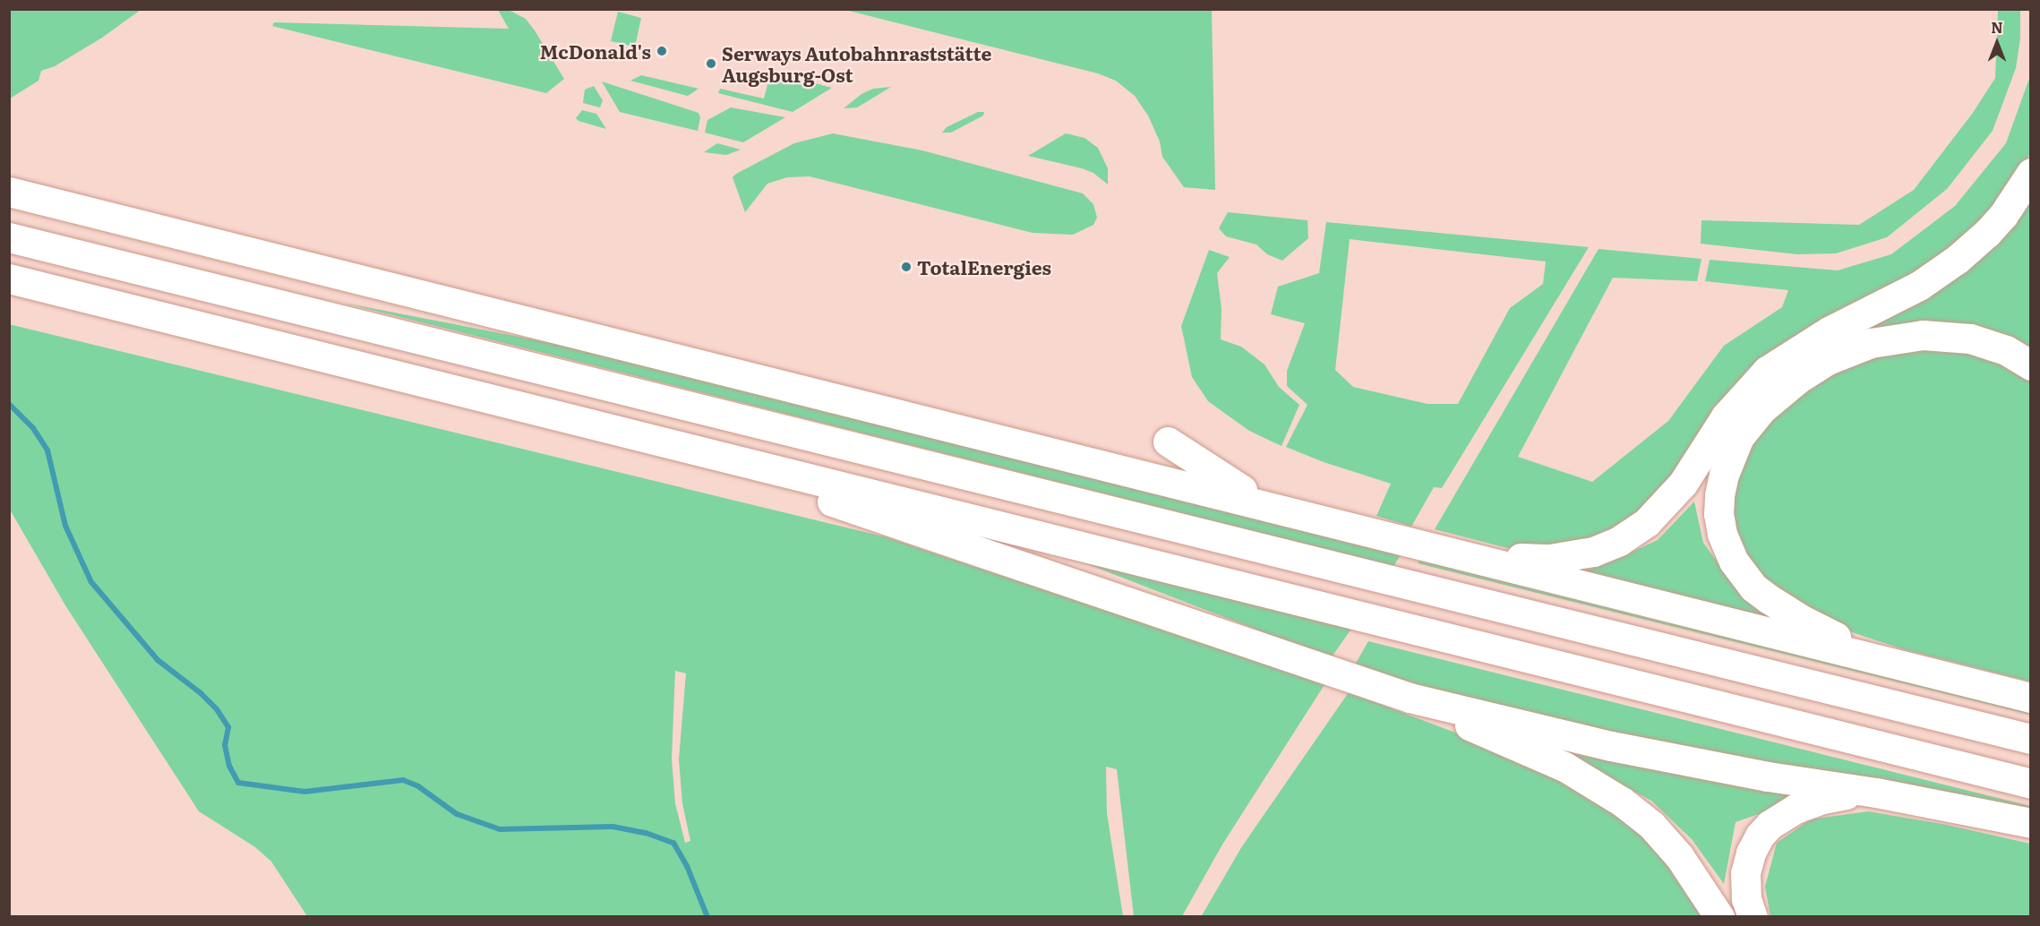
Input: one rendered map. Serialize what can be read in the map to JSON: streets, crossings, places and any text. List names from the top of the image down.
{
  "places": ["McDonald's", "Serways Autobahnraststätte Augsburg-Ost", "TotalEnergies"],
  "north": "top"
}
